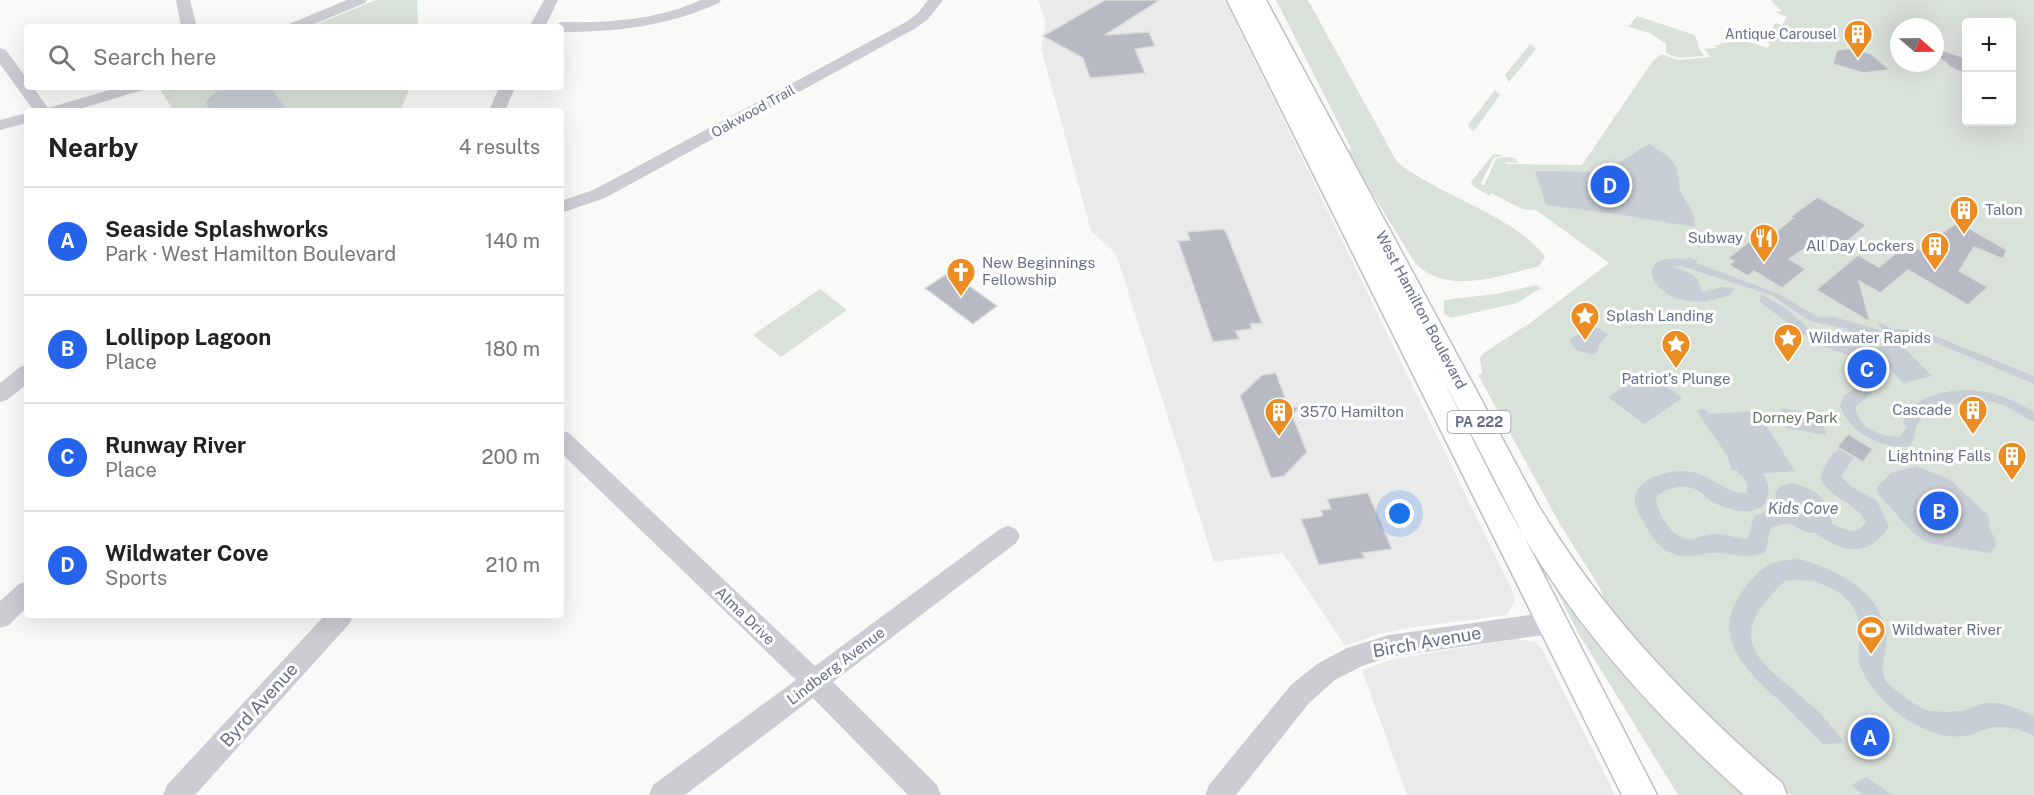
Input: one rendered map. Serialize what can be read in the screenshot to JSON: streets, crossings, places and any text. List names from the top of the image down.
{
  "streets": {
    "main road": ["West Hamilton Boulevard", "PA 222"],
    "street": [
      "Oakwood Trail",
      "Alma Drive",
      "Birch Avenue",
      "Lindberg Avenue",
      "Byrd Avenue"
    ]
  },
  "crossings": [
    ["West Hamilton Boulevard", "Birch Avenue"],
    ["Alma Drive", "Lindberg Avenue"]
  ],
  "water": ["Kids Cove"],
  "parks": ["Dorney Park"],
  "places": {
    "building": [
      "Antique Carousel",
      "Talon",
      "All Day Lockers",
      "Cascade",
      "3570 Hamilton",
      "Lightning Falls"
    ],
    "restaurant": ["Subway"],
    "church": ["New Beginnings Fellowship"],
    "place": ["Splash Landing", "Wildwater Rapids", "Patriot's Plunge"],
    "sports": ["Wildwater River"]
  },
  "north": "right",
  "page": {
    "map_buttons": ["+", "−"],
    "search": "Search here",
    "heading": ["Nearby", "4 results"],
    "pins": [
      "D",
      "C",
      "B",
      "A"
    ],
    "list": [
      {
        "mark": "A",
        "name": "Seaside Splashworks",
        "note": "Park · West Hamilton Boulevard",
        "value": "140 m"
      },
      {
        "mark": "B",
        "name": "Lollipop Lagoon",
        "note": "Place",
        "value": "180 m"
      },
      {
        "mark": "C",
        "name": "Runway River",
        "note": "Place",
        "value": "200 m"
      },
      {
        "mark": "D",
        "name": "Wildwater Cove",
        "note": "Sports",
        "value": "210 m"
      }
    ]
  }
}
